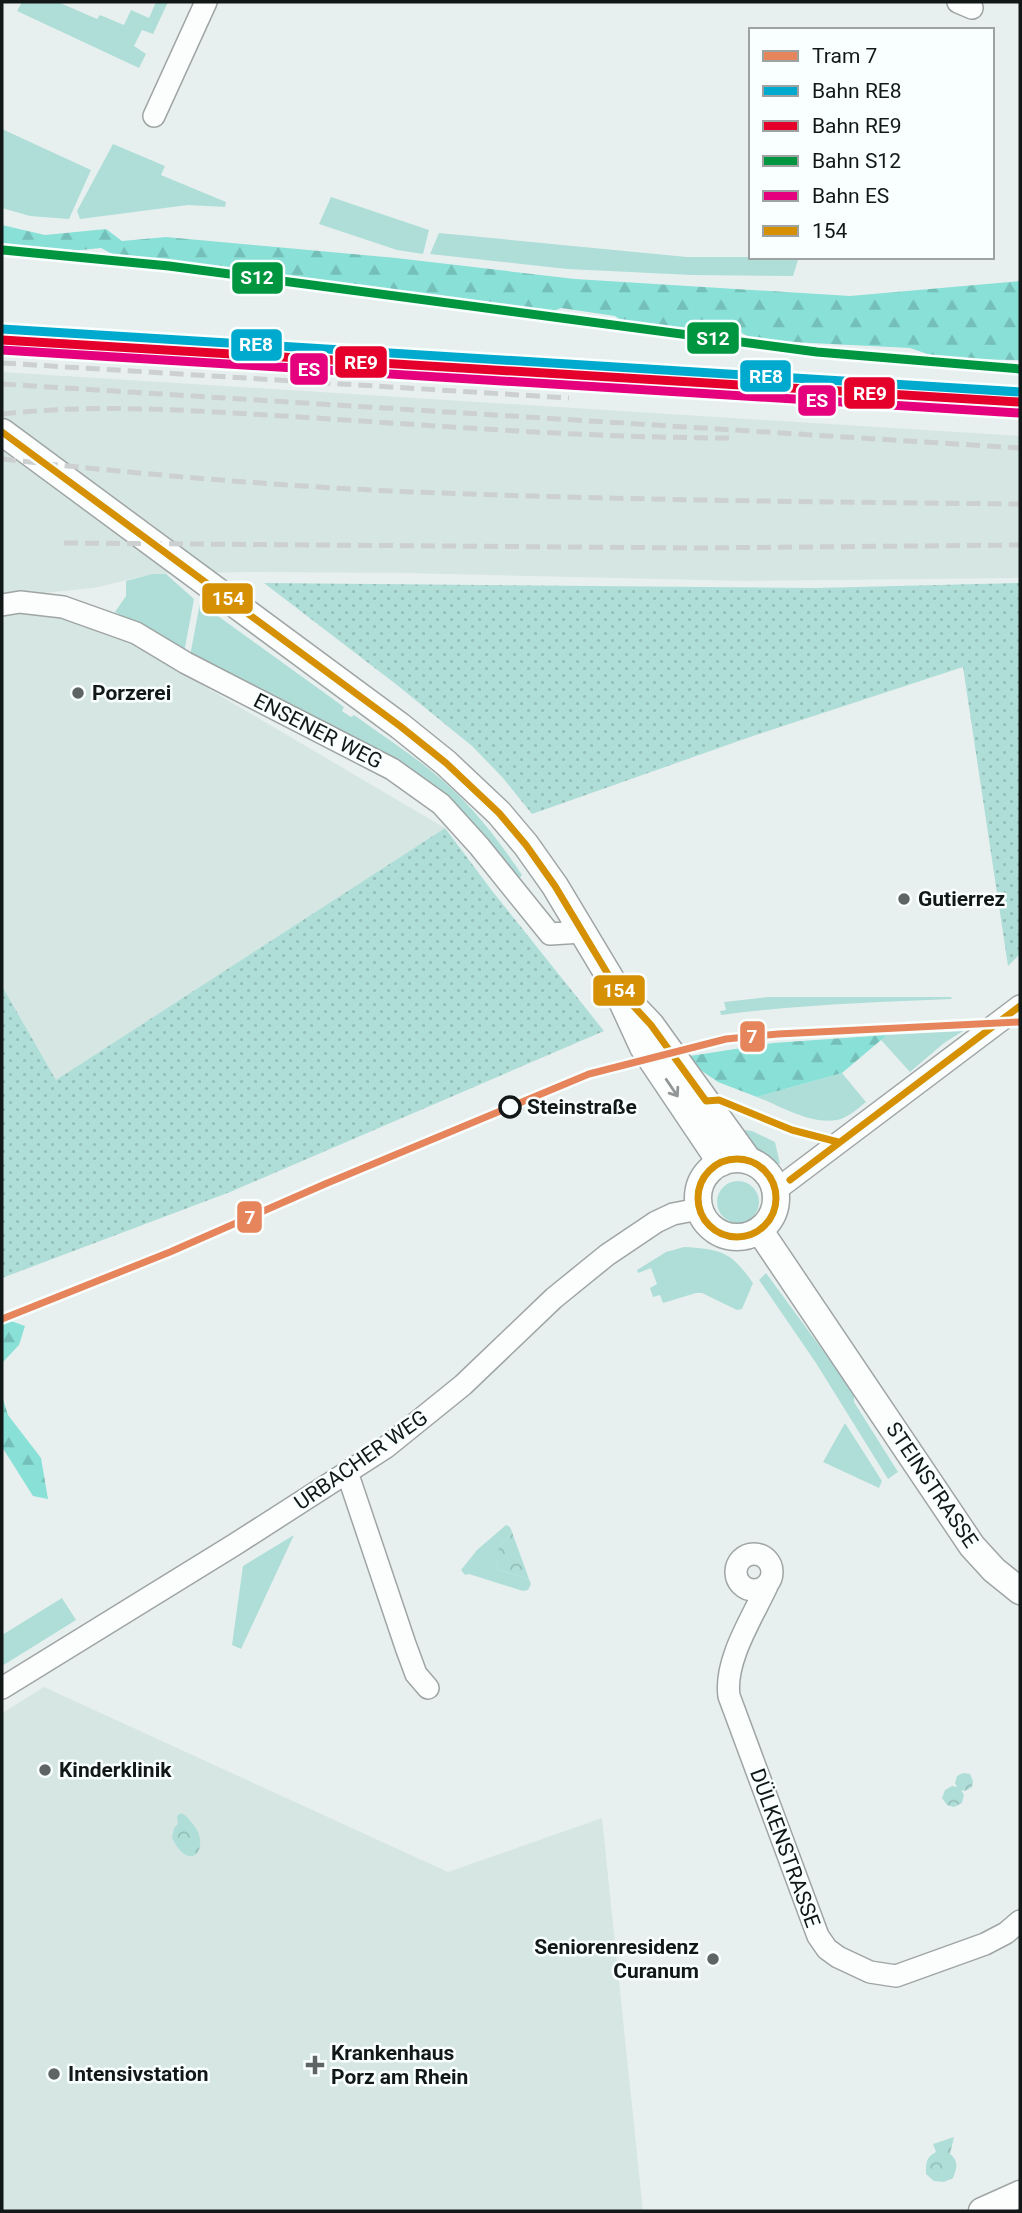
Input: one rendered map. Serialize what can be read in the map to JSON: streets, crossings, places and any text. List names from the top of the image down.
{
  "streets": {
    "main road": ["STEINSTRASSE"],
    "street": ["ENSENER WEG", "URBACHER WEG", "DÜLKENSTRASSE"]
  },
  "crossings": [
    ["URBACHER WEG", "STEINSTRASSE"]
  ],
  "places": {
    "other": [
      "Porzerei",
      "Gutierrez",
      "Steinstraße",
      "Kinderklinik",
      "Seniorenresidenz Curanum",
      "Intensivstation"
    ],
    "health": ["Krankenhaus Porz am Rhein"]
  },
  "lines": [
    "rail line S12",
    "rail line RE8",
    "rail line RE9",
    "rail line ES",
    "transit line 154",
    "tram line 7"
  ],
  "legend": [
    "Tram 7",
    "Bahn RE8",
    "Bahn RE9",
    "Bahn S12",
    "Bahn ES",
    "154"
  ]
}
